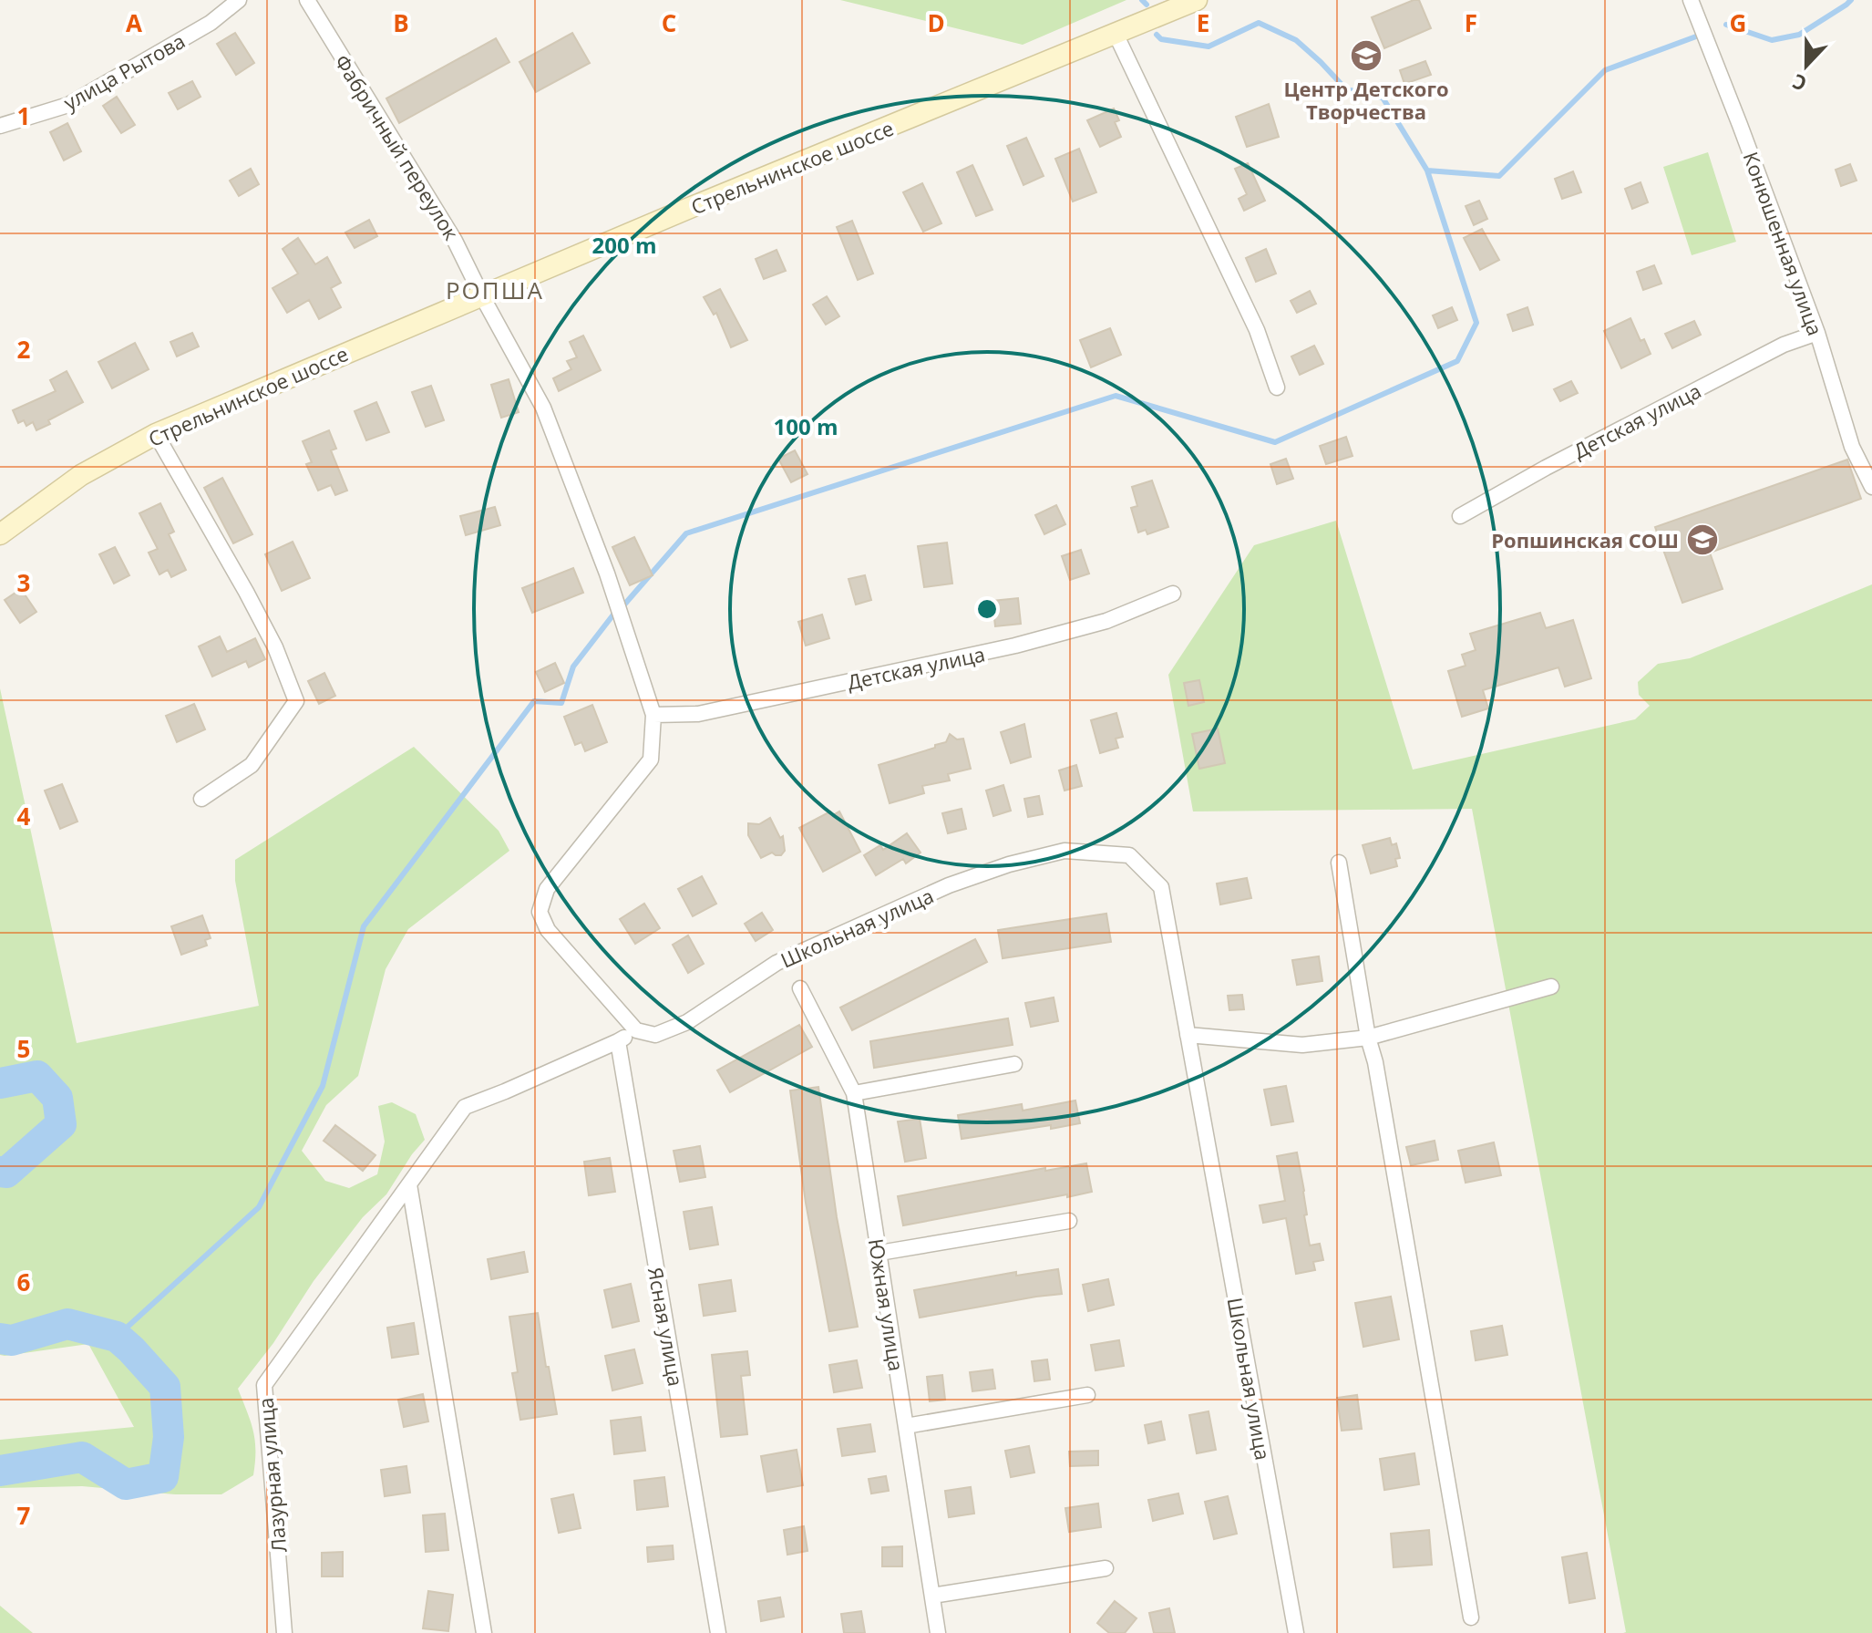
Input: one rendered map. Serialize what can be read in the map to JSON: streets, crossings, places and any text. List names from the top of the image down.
{
  "streets": {
    "main road": ["Стрельнинское шоссе"],
    "street": [
      "улица Рытова",
      "Фабричный переулок",
      "Конюшенная улица",
      "Детская улица",
      "Школьная улица",
      "Южная улица",
      "Ясная улица",
      "Лазурная улица"
    ]
  },
  "crossings": [
    ["Фабричный переулок", "Стрельнинское шоссе"],
    ["Конюшенная улица", "Детская улица"],
    ["Ясная улица", "Лазурная улица"]
  ],
  "districts": ["РОПША"],
  "places": {
    "school or university": ["Центр Детского Творчества", "Ропшинская СОШ"]
  },
  "north": "bottom",
  "grid": {
    "columns": [
      "A",
      "B",
      "C",
      "D",
      "E",
      "F",
      "G"
    ],
    "rows": [
      "1",
      "2",
      "3",
      "4",
      "5",
      "6",
      "7"
    ]
  },
  "rings": ["200 m", "100 m"]
}
